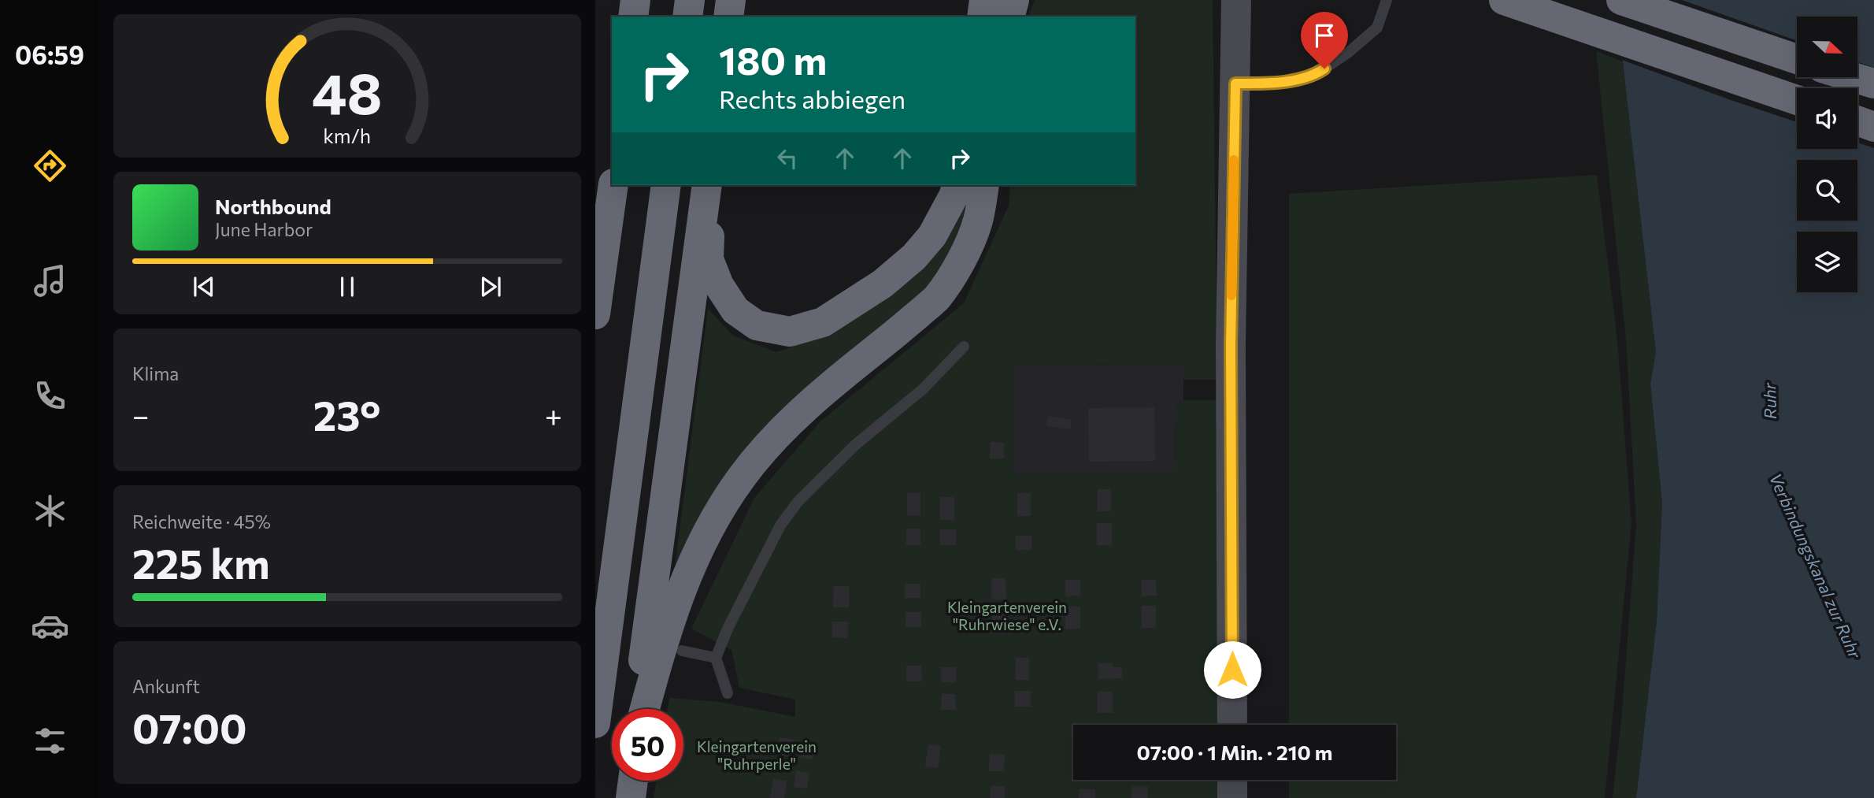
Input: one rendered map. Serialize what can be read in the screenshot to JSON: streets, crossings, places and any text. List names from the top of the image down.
{
  "water": ["Ruhr", "Verbindungskanal zur Ruhr"],
  "parks": ["Kleingartenverein \"Ruhrwiese\" e.V.", "Kleingartenverein \"Ruhrperle\""],
  "north": "right",
  "page": {
    "tabs": "06:59",
    "turn": ["180 m", "Rechts abbiegen"],
    "song": ["Northbound", "June Harbor"],
    "tile": [
      "Klima",
      ["Reichweite · 45%", "225 km"],
      ["Ankunft", "07:00"]
    ],
    "heat": ["−", "23°", "+"],
    "limit": "50",
    "trip": "07:00 · 1 Min. · 210 m",
    "gauge": ["48", "km/h"]
  }
}
